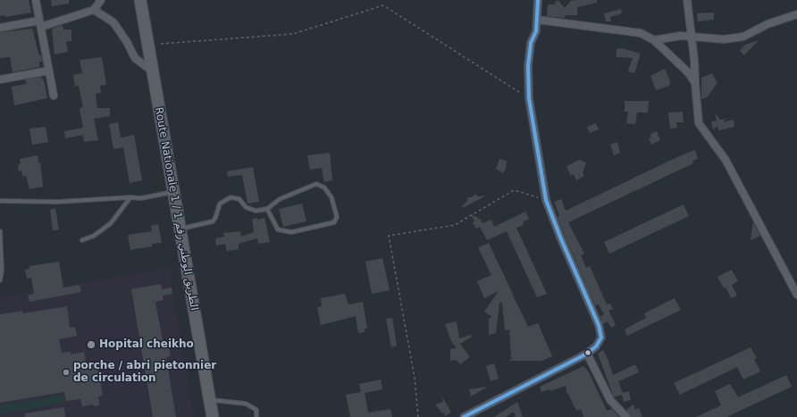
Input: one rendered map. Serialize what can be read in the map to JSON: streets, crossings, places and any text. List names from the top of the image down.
{
  "streets": {
    "main road": ["Route Nationale 1 / الطريق الوطني رقم 1"]
  },
  "places": ["Hopital cheikho", "porche / abri pietonnier de circulation"]
}
